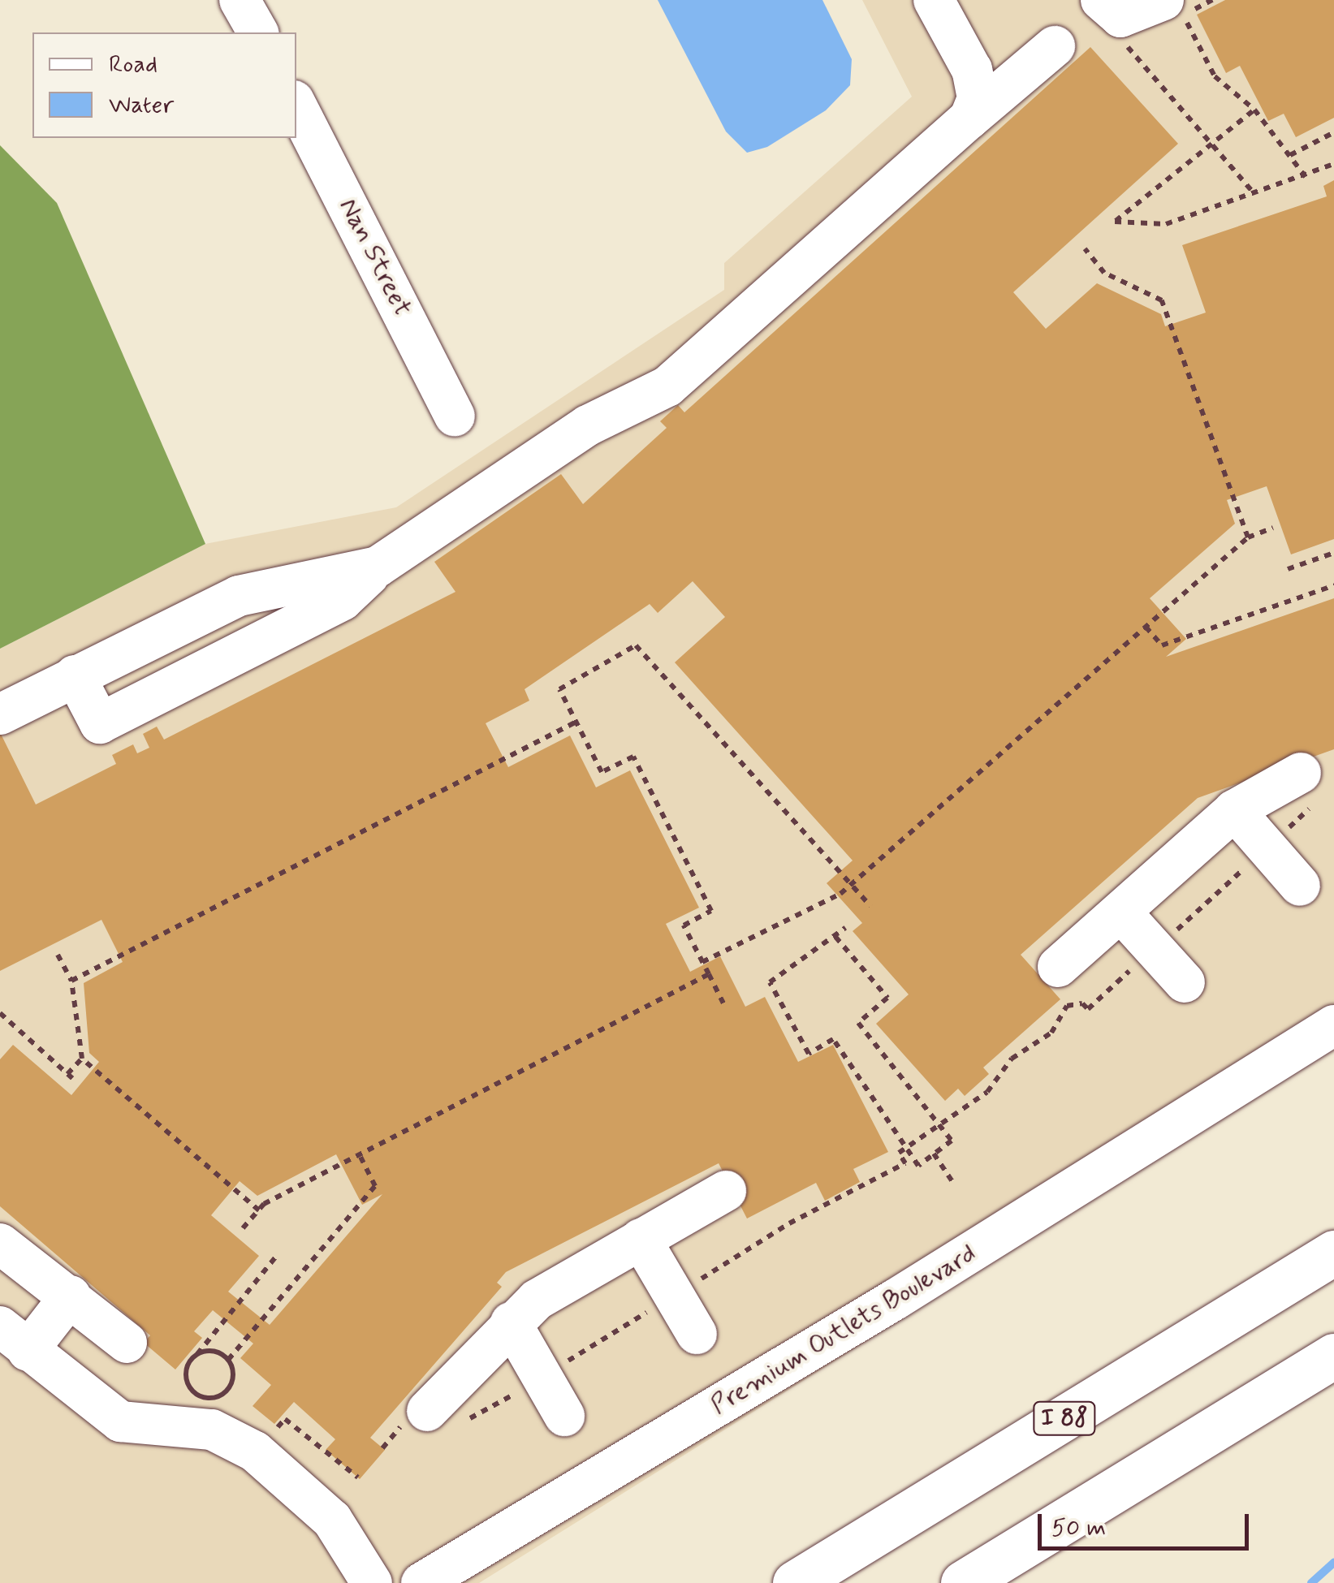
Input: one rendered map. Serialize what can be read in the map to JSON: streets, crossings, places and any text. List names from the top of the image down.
{
  "streets": {
    "highway": ["I 88"],
    "street": ["Nan Street", "Premium Outlets Boulevard"]
  },
  "legend": ["Road", "Water"],
  "scale_bar": "50 m"
}
